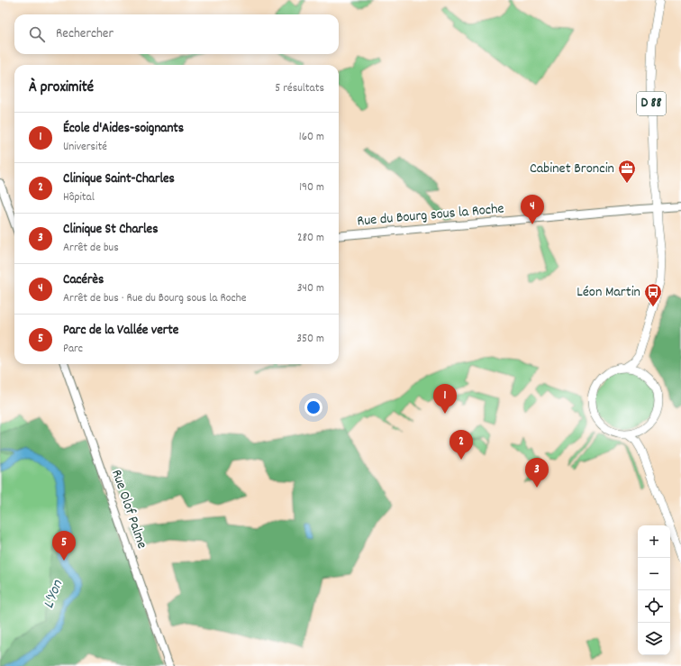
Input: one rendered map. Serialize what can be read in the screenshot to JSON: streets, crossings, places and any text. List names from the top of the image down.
{
  "streets": {
    "main road": ["D 88", "Rue du Bourg sous la Roche", "Rue Olof Palme"]
  },
  "crossings": [
    ["D 88", "Rue du Bourg sous la Roche"]
  ],
  "water": ["L'Yon"],
  "places": {
    "office": ["Cabinet Broncin"],
    "bus stop": ["Léon Martin"]
  },
  "page": {
    "search": "Rechercher",
    "heading": ["À proximité", "5 résultats"],
    "list": [
      {
        "mark": "1",
        "name": "École d'Aides-soignants",
        "note": "Université",
        "value": "160 m"
      },
      {
        "mark": "2",
        "name": "Clinique Saint-Charles",
        "note": "Hôpital",
        "value": "190 m"
      },
      {
        "mark": "3",
        "name": "Clinique St Charles",
        "note": "Arrêt de bus",
        "value": "280 m"
      },
      {
        "mark": "4",
        "name": "Cacérès",
        "note": "Arrêt de bus · Rue du Bourg sous la Roche",
        "value": "340 m"
      },
      {
        "mark": "5",
        "name": "Parc de la Vallée verte",
        "note": "Parc",
        "value": "350 m"
      }
    ],
    "pins": [
      "4",
      "1",
      "2",
      "3",
      "5"
    ],
    "map_buttons": ["+", "−"]
  }
}
